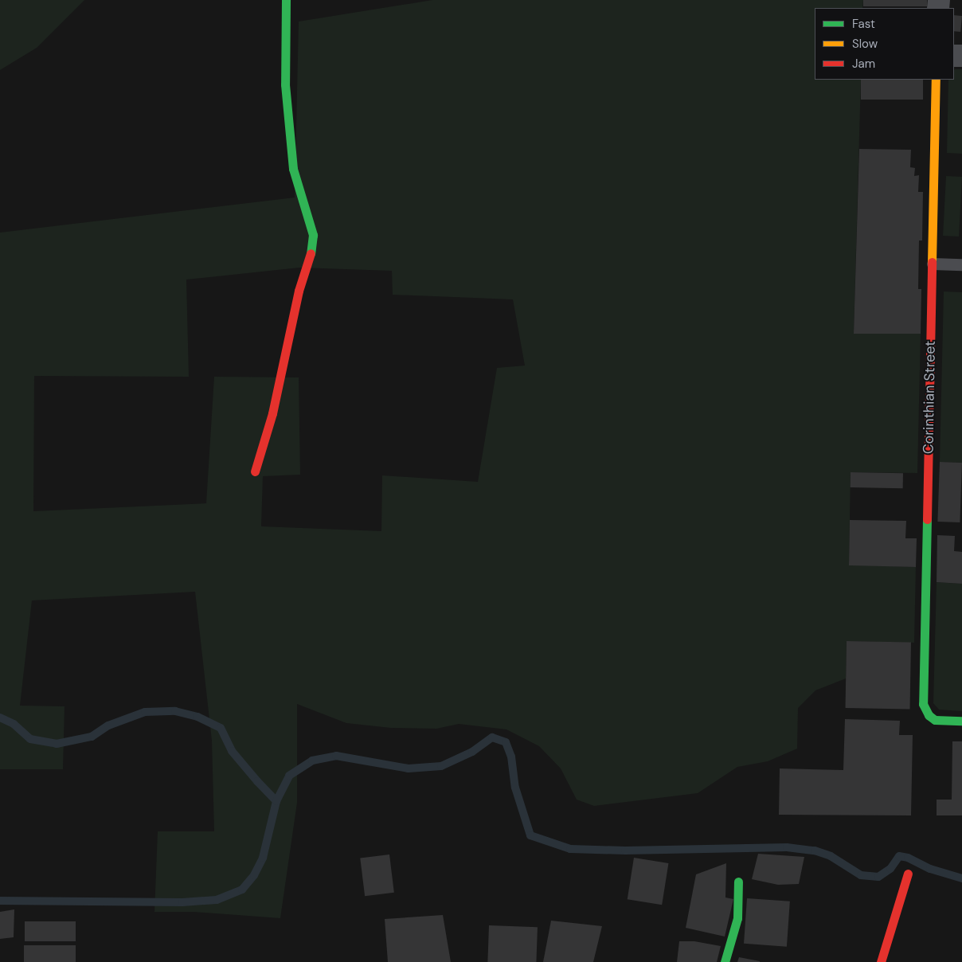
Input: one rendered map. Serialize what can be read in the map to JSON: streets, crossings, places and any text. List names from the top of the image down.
{
  "streets": {
    "street": ["Corinthian Street"]
  },
  "legend": ["Fast", "Slow", "Jam"]
}
